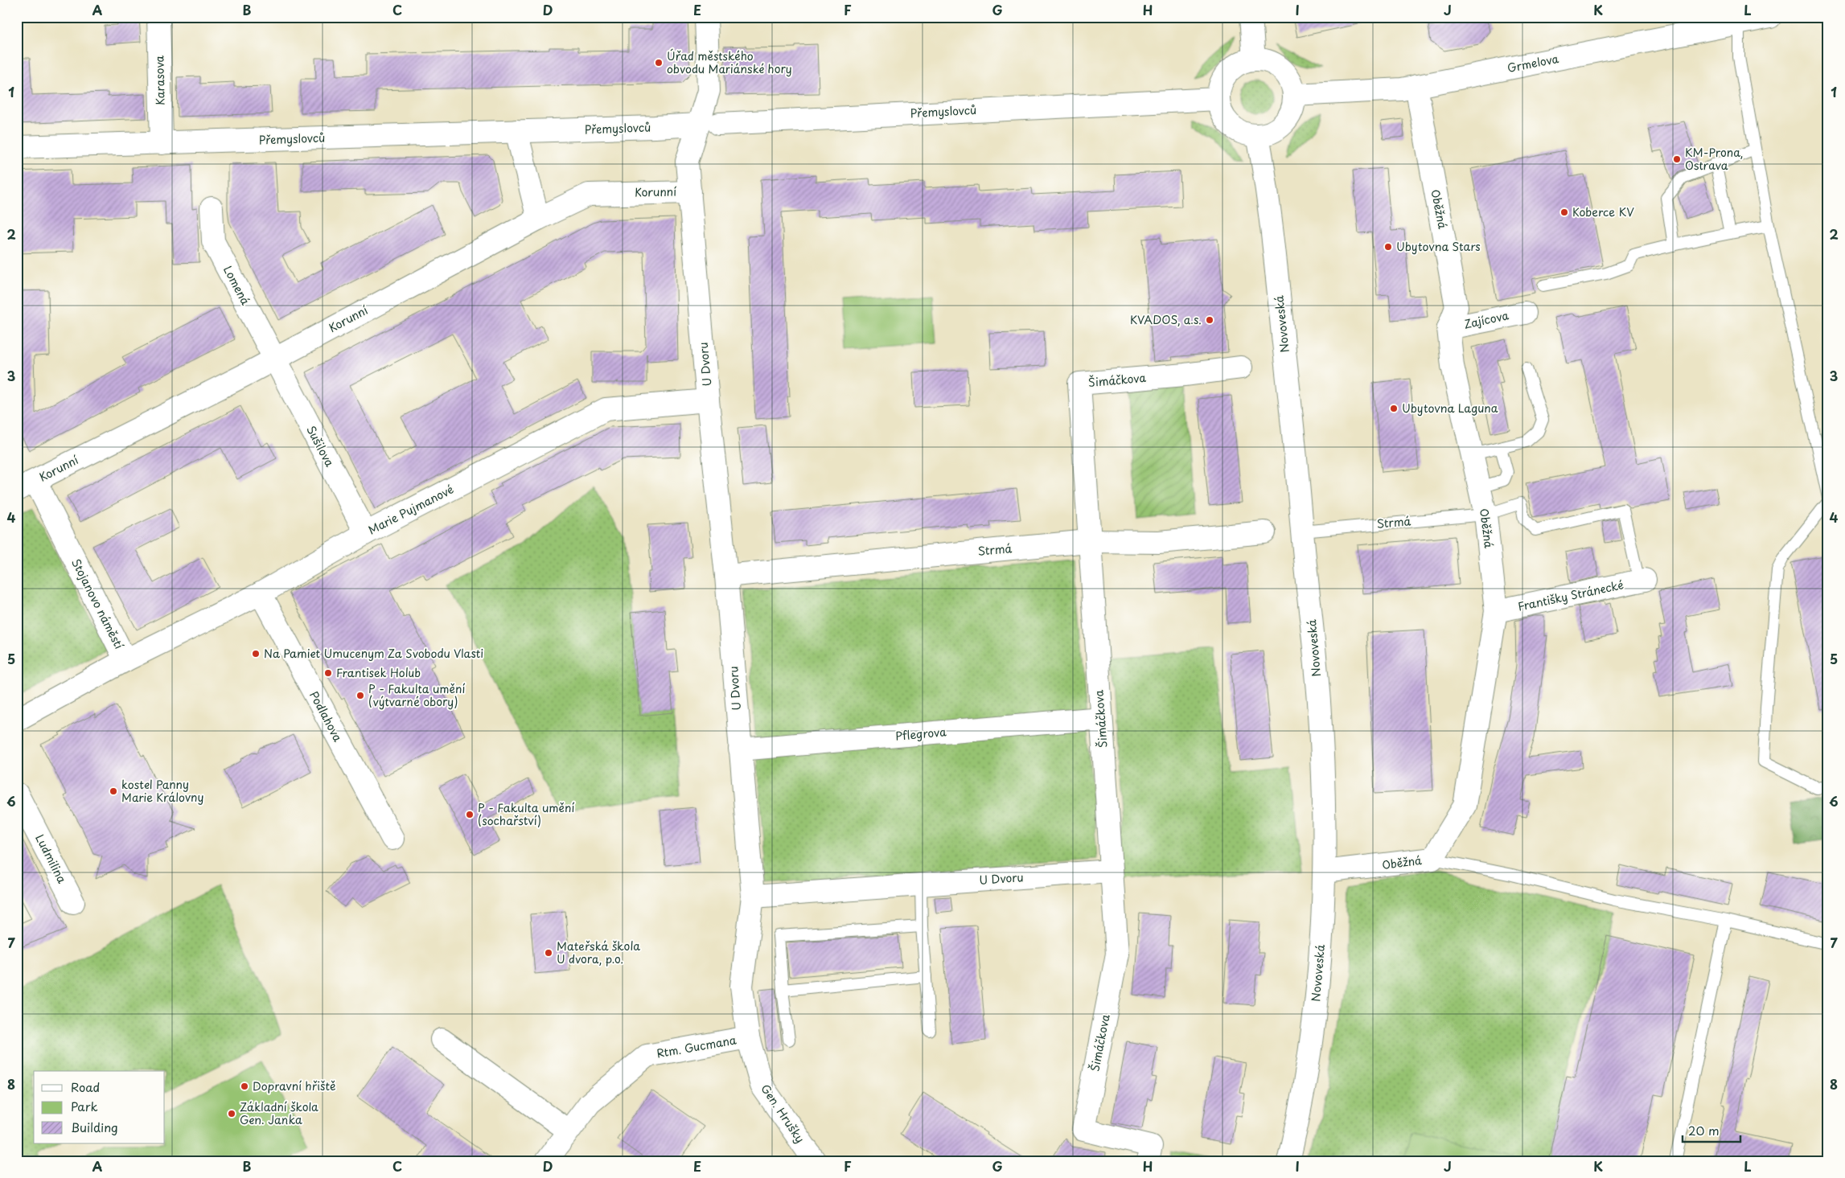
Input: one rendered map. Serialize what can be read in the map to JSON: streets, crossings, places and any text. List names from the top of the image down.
{
  "streets": {
    "street": [
      "Grmelova",
      "Karasova",
      "Přemyslovců",
      "Korunní",
      "Oběžná",
      "Lomená",
      "Zajícova",
      "Novoveská",
      "U Dvoru",
      "Šimáčkova",
      "Sušilova",
      "Marie Pujmanové",
      "Strmá",
      "Františky Stránecké",
      "Stojanovo náměstí",
      "Podlahova",
      "Pflegrova",
      "Ludmilina",
      "Rtm. Gucmana",
      "Gen. Hrušky"
    ]
  },
  "crossings": [
    ["Grmelova", "Přemyslovců"],
    ["Grmelova", "Oběžná"],
    ["Grmelova", "Novoveská"],
    ["Karasova", "Přemyslovců"],
    ["Přemyslovců", "Novoveská"],
    ["Přemyslovců", "U Dvoru"],
    ["Korunní", "Lomená"],
    ["Korunní", "U Dvoru"],
    ["Korunní", "Sušilova"],
    ["Korunní", "Stojanovo náměstí"],
    ["Oběžná", "Zajícova"],
    ["Oběžná", "Novoveská"],
    ["Oběžná", "Strmá"],
    ["Oběžná", "Františky Stránecké"],
    ["Lomená", "Sušilova"],
    ["Novoveská", "Strmá"],
    ["U Dvoru", "Šimáčkova"],
    ["U Dvoru", "Marie Pujmanové"],
    ["U Dvoru", "Strmá"],
    ["U Dvoru", "Pflegrova"],
    ["U Dvoru", "Gen. Hrušky"],
    ["Šimáčkova", "Strmá"],
    ["Šimáčkova", "Pflegrova"],
    ["Sušilova", "Marie Pujmanové"],
    ["Marie Pujmanové", "Stojanovo náměstí"],
    ["Marie Pujmanové", "Podlahova"],
    ["Strmá", "Františky Stránecké"],
    ["Rtm. Gucmana", "Gen. Hrušky"]
  ],
  "places": [
    "Úřad městského obvodu Mariánské hory",
    "KM-Prona, Ostrava",
    "Koberce KV",
    "Ubytovna Stars",
    "KVADOS, a.s.",
    "Ubytovna Laguna",
    "Na Pamiet Umucenym Za Svobodu Vlasti",
    "Frantisek Holub",
    "P - Fakulta umění (výtvarné obory)",
    "kostel Panny Marie Královny",
    "P - Fakulta umění (sochařství)",
    "Mateřská škola U dvora, p.o.",
    "Dopravní hřiště",
    "Základní škola Gen. Janka"
  ],
  "legend": ["Road", "Park", "Building"],
  "scale_bar": "20 m",
  "grid": {
    "columns": [
      "A",
      "B",
      "C",
      "D",
      "E",
      "F",
      "G",
      "H",
      "I",
      "J",
      "K",
      "L"
    ],
    "rows": [
      "1",
      "2",
      "3",
      "4",
      "5",
      "6",
      "7",
      "8"
    ]
  }
}
